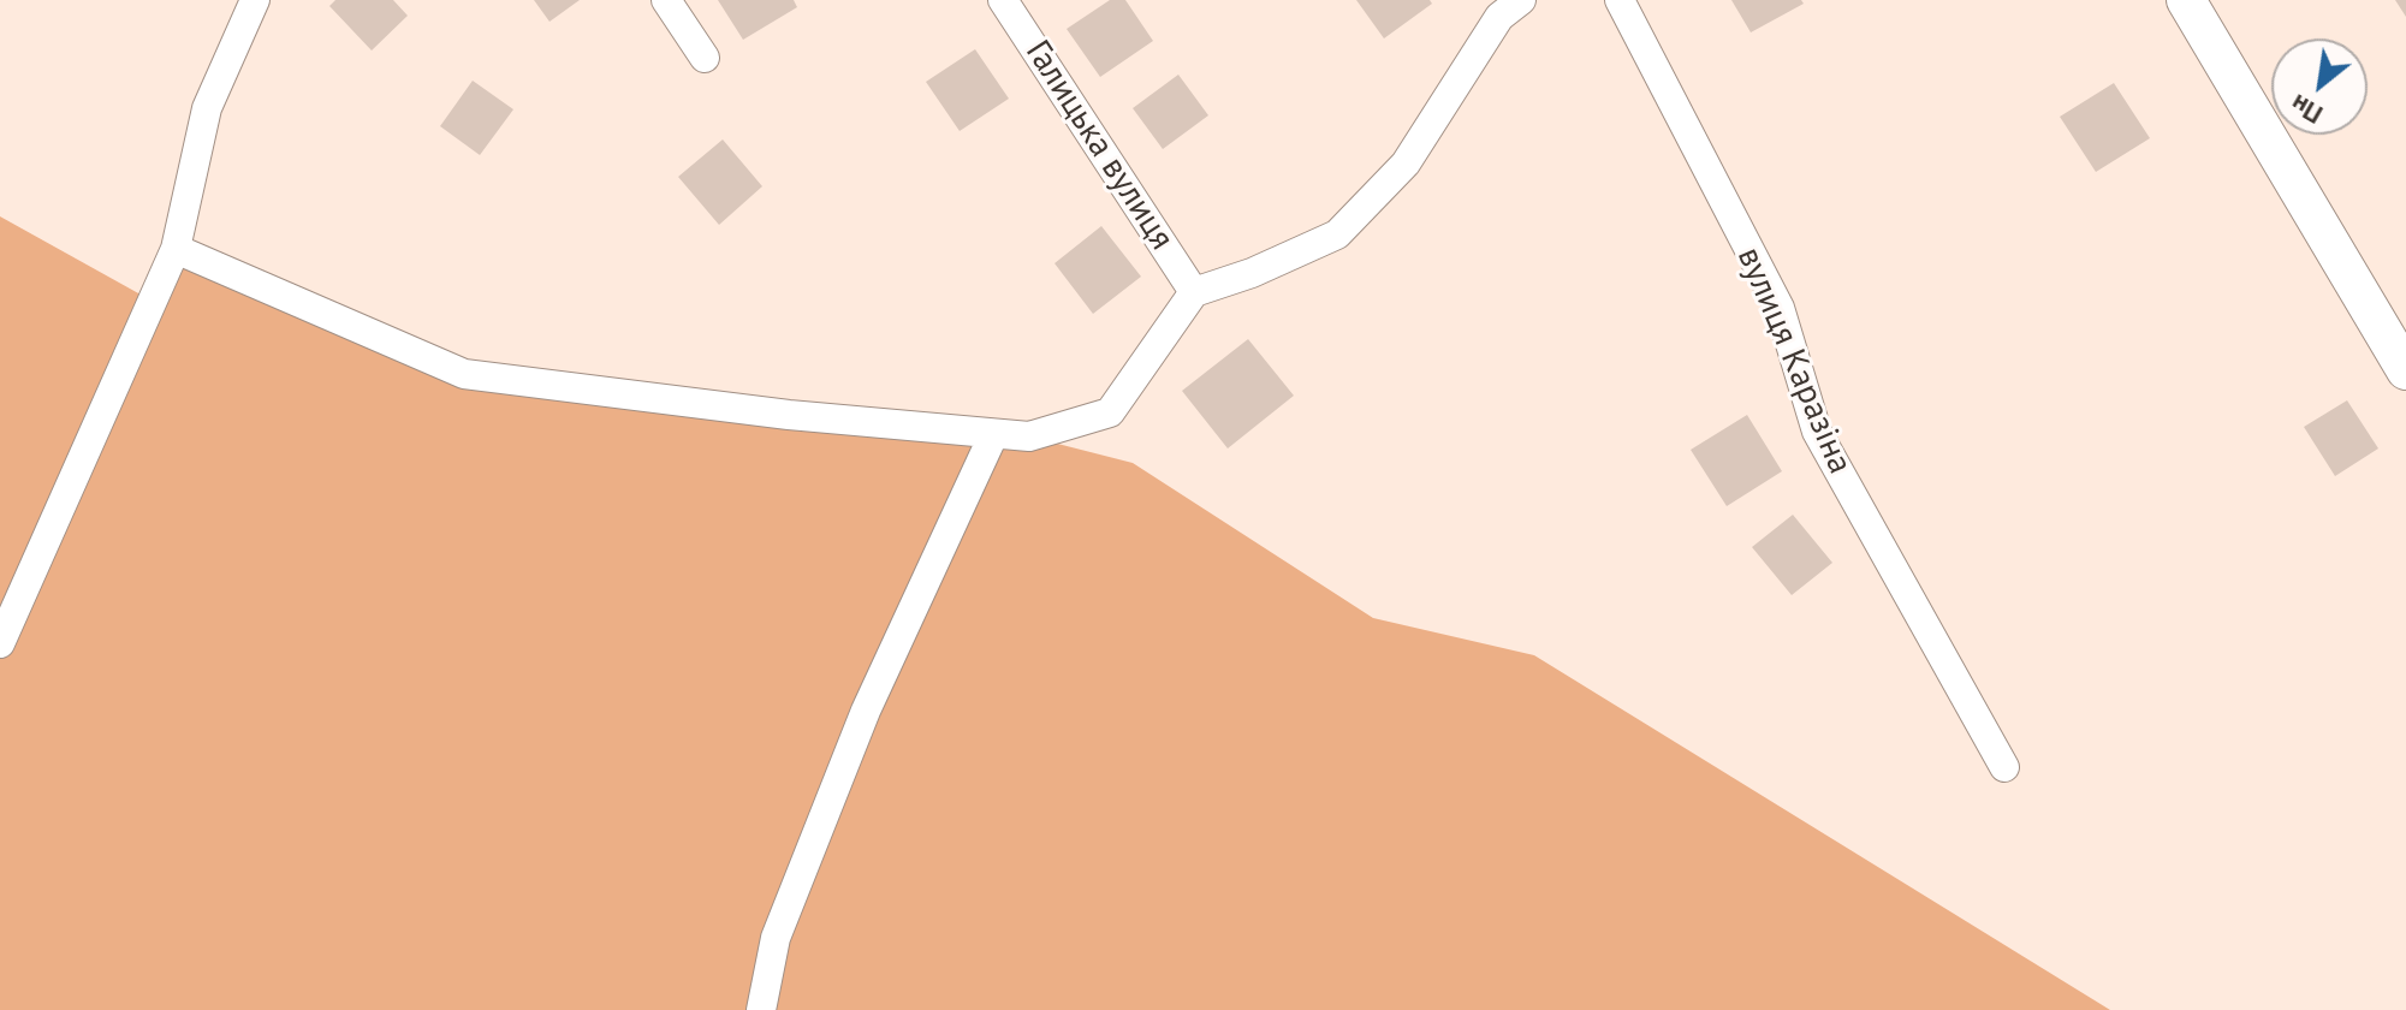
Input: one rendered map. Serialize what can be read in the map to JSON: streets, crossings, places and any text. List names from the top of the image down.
{
  "streets": {
    "street": ["Галицька вулиця", "вулиця Каразіна"]
  },
  "north": "bottom left"
}
